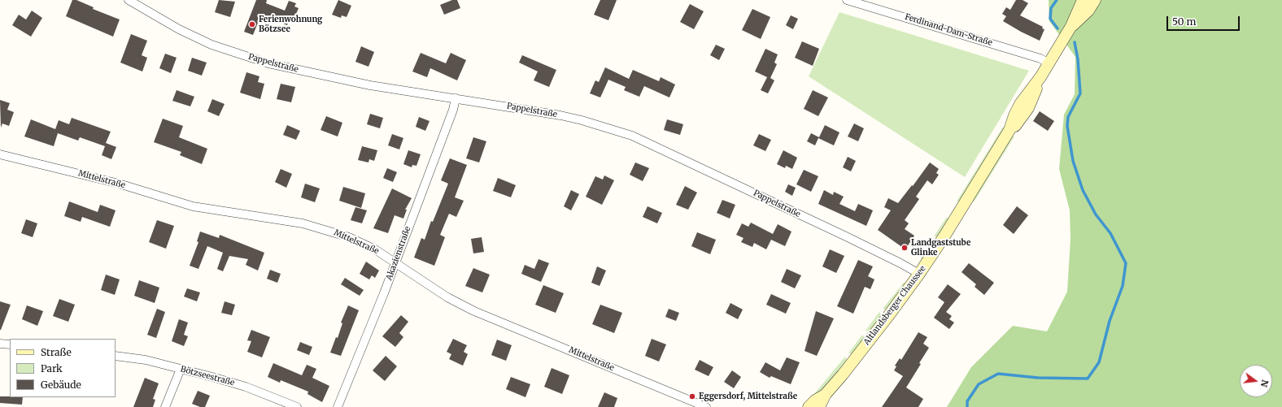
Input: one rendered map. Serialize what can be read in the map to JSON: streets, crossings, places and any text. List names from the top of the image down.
{
  "streets": {
    "main road": ["Altlandsberger Chaussee"],
    "street": [
      "Ferdinand-Dam-Straße",
      "Pappelstraße",
      "Mittelstraße",
      "Akazienstraße",
      "Bötzseestraße"
    ]
  },
  "crossings": [
    ["Ferdinand-Dam-Straße", "Altlandsberger Chaussee"],
    ["Pappelstraße", "Akazienstraße"],
    ["Pappelstraße", "Altlandsberger Chaussee"],
    ["Mittelstraße", "Akazienstraße"]
  ],
  "places": ["Ferienwohnung Bötzsee", "Landgaststube Glinke", "Eggersdorf, Mittelstraße"],
  "legend": ["Straße", "Park", "Gebäude"],
  "scale_bar": "50 m",
  "north": "right"
}
